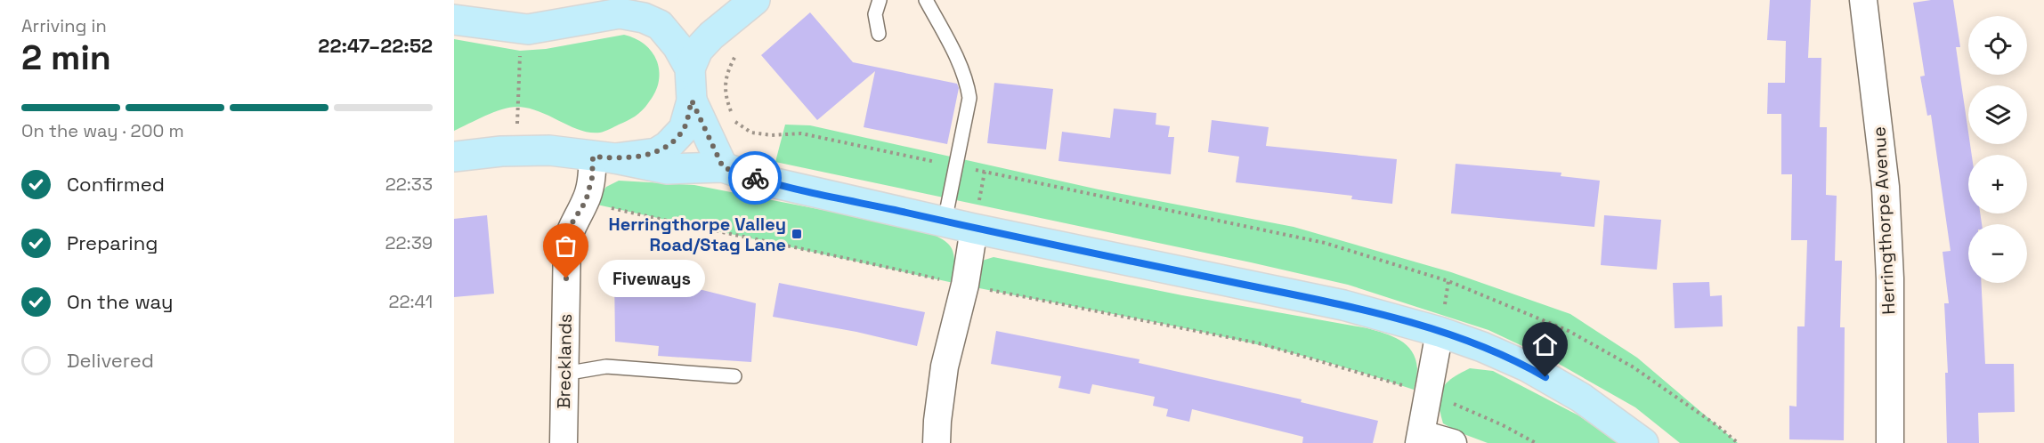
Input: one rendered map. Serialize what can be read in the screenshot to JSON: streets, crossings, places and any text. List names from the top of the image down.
{
  "streets": {
    "street": ["Herringthorpe Avenue", "Brecklands"]
  },
  "places": {
    "transit": ["Herringthorpe Valley Road/Stag Lane"],
    "other": ["Fiveways"]
  },
  "page": {
    "heading": ["2 min", "Arriving in", "22:47–22:52"],
    "map_buttons": ["+", "−"],
    "bar": "On the way · 200 m",
    "list": [
      ["Confirmed", "22:33"],
      ["Preparing", "22:39"],
      ["On the way", "22:41"],
      "Delivered"
    ],
    "bubble": "Fiveways"
  }
}
